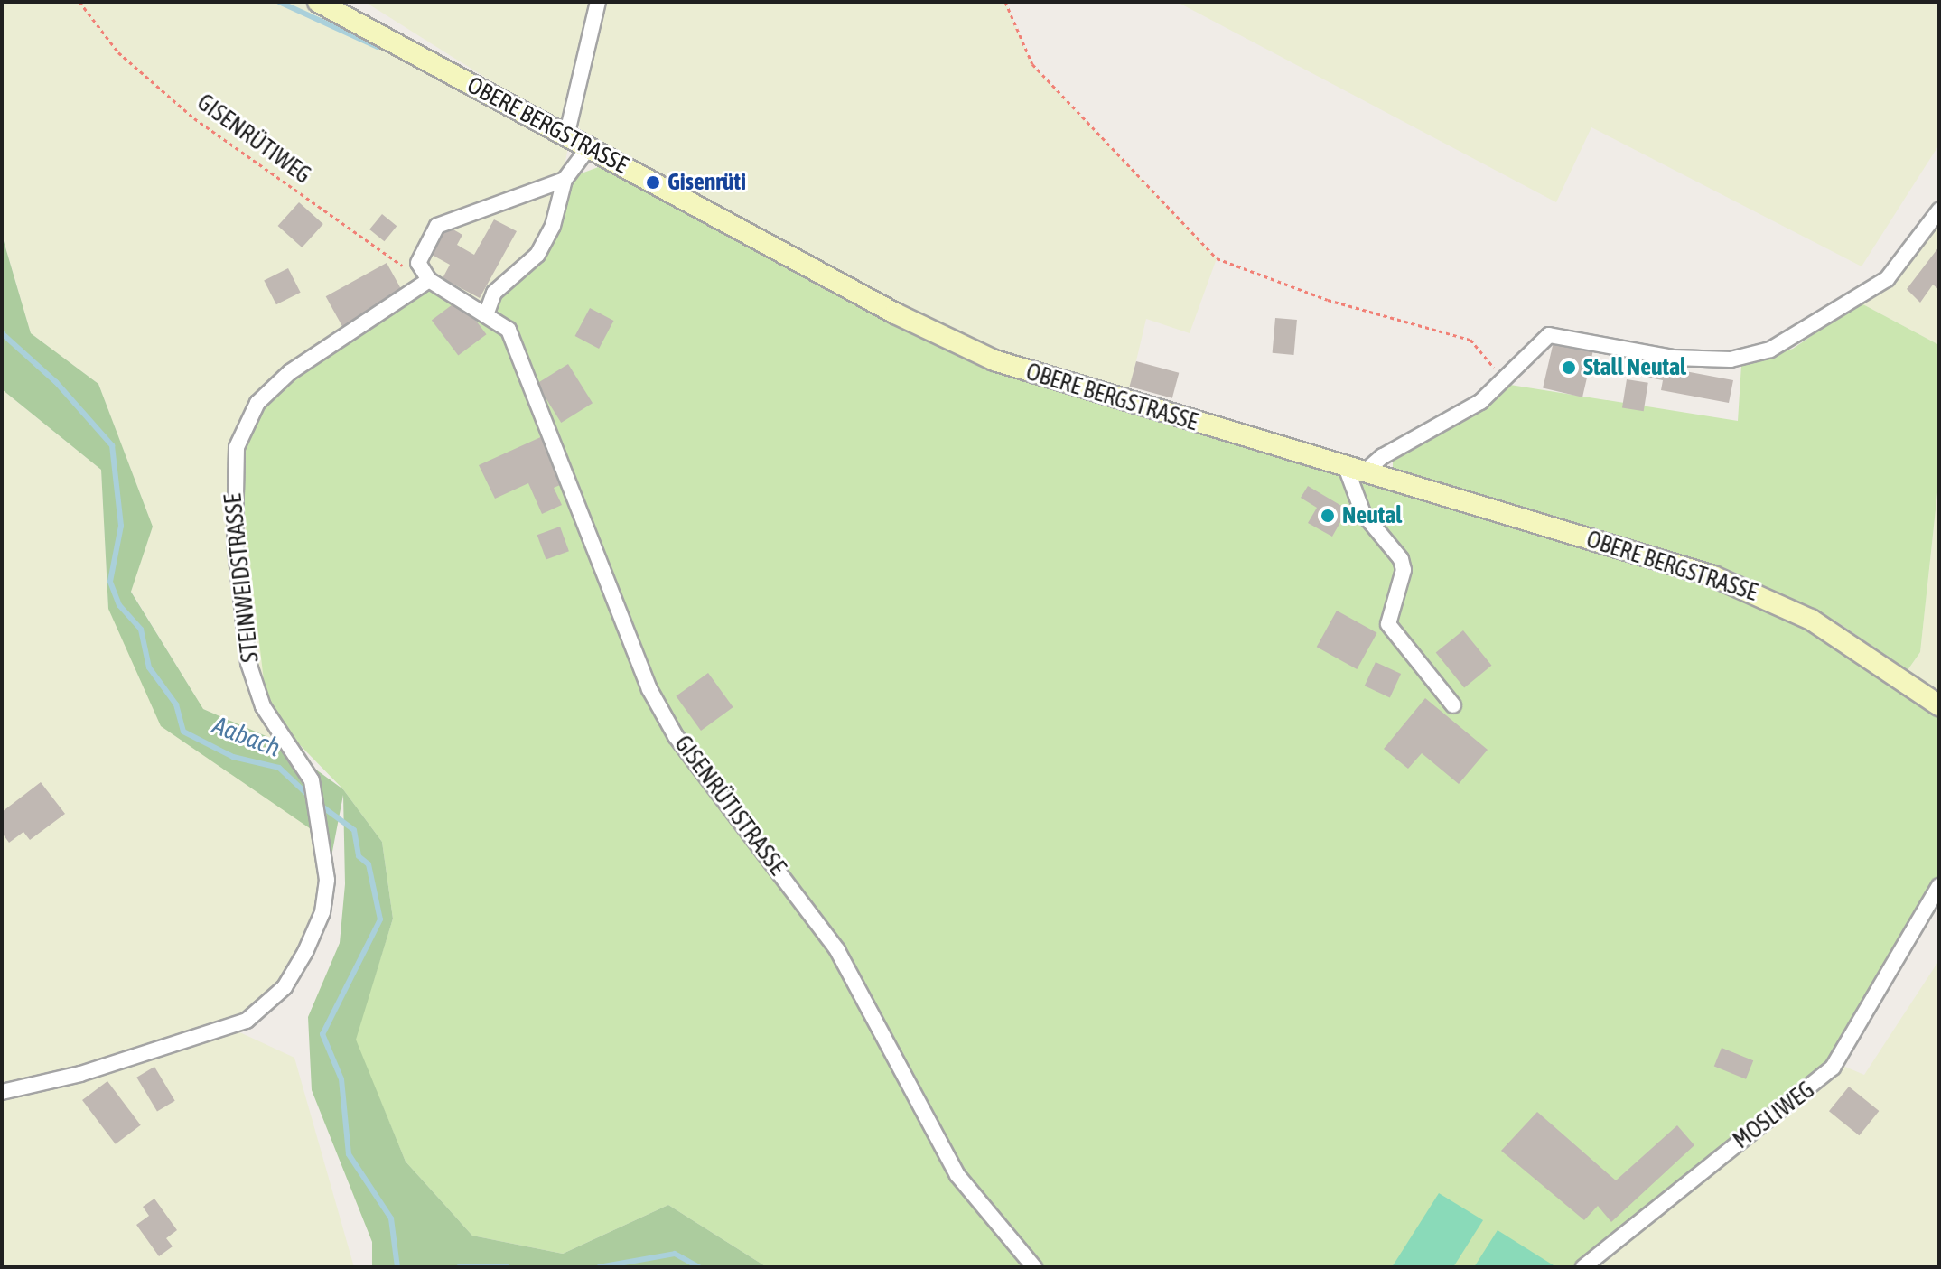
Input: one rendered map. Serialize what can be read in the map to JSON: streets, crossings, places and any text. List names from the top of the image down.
{
  "streets": {
    "main road": ["OBERE BERGSTRASSE"],
    "street": ["STEINWEIDSTRASSE", "GISENRÜTISTRASSE", "MOSLIWEG"],
    "path": ["GISENRÜTIWEG"]
  },
  "crossings": [
    ["GISENRÜTIWEG", "STEINWEIDSTRASSE"]
  ],
  "water": ["Aabach"],
  "places": ["Gisenrüti", "Stall Neutal", "Neutal"]
}
